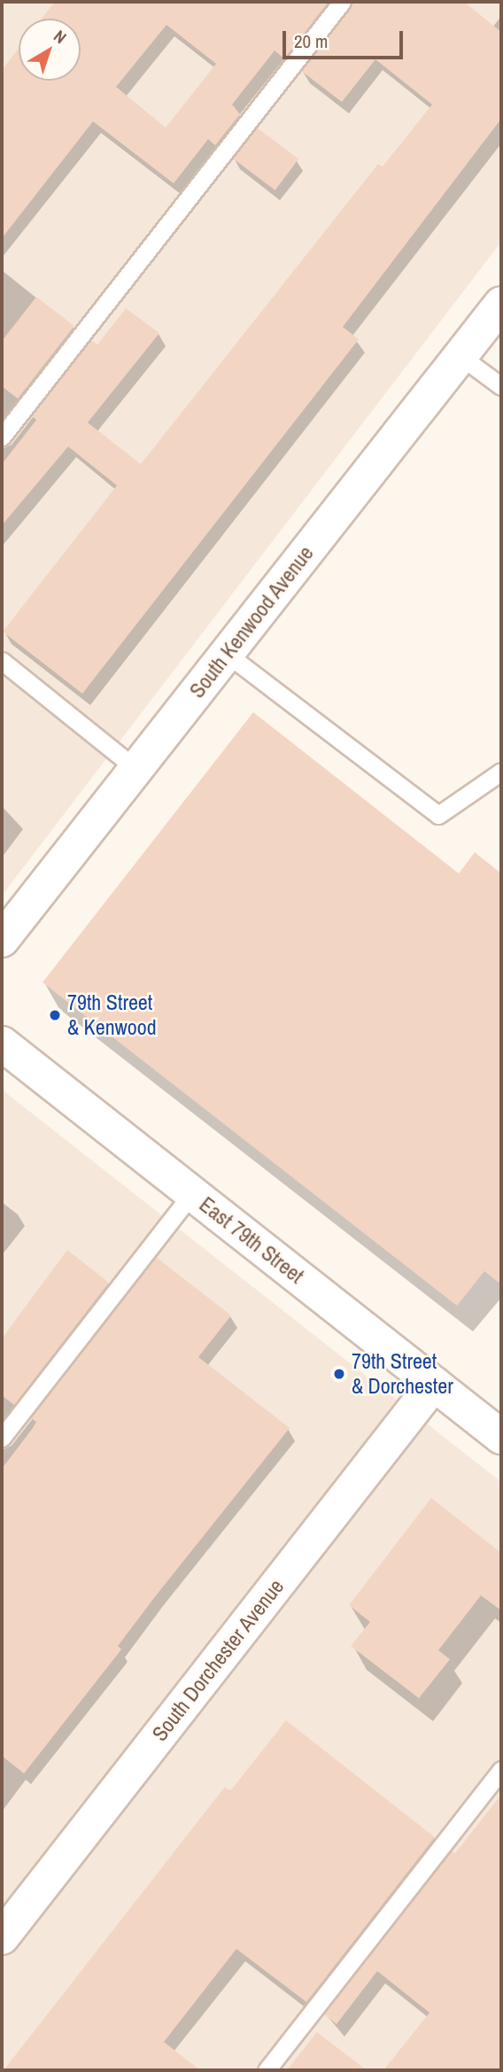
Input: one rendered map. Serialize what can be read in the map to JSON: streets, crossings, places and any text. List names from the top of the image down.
{
  "streets": {
    "street": ["South Kenwood Avenue", "East 79th Street", "South Dorchester Avenue"]
  },
  "crossings": [
    ["East 79th Street", "South Dorchester Avenue"]
  ],
  "places": ["79th Street & Kenwood", "79th Street & Dorchester"],
  "scale_bar": "20 m",
  "north": "top right"
}
